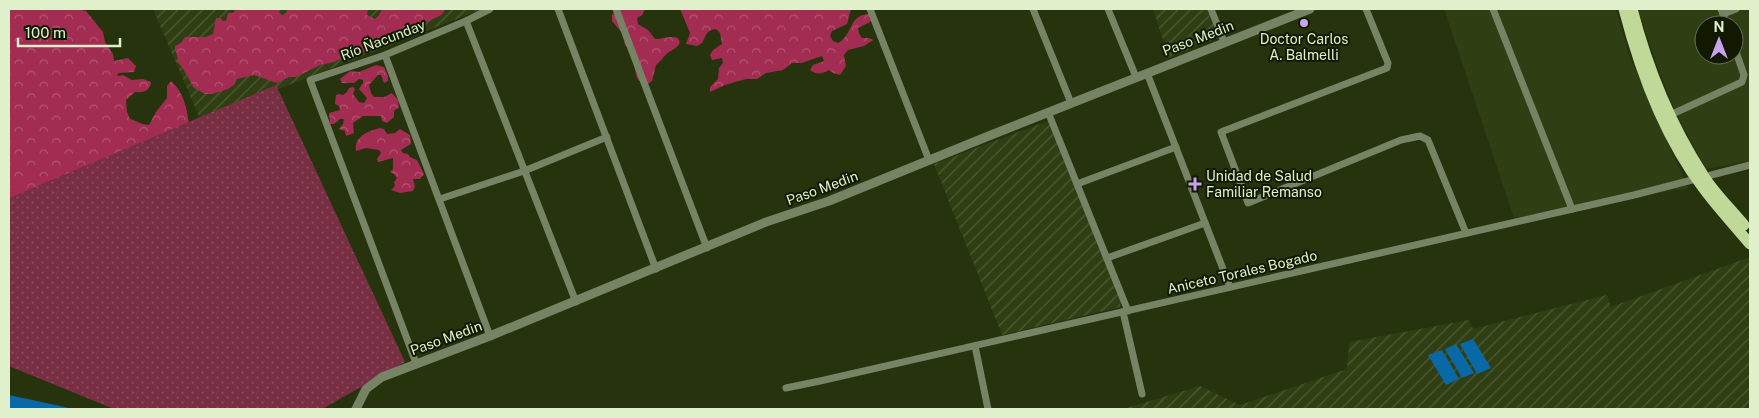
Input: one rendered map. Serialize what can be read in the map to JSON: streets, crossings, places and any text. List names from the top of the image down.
{
  "streets": {
    "street": ["Paso Medin", "Río Ñacunday", "Aniceto Torales Bogado"]
  },
  "crossings": [
    ["Paso Medin", "Río Ñacunday"]
  ],
  "places": {
    "other": ["Doctor Carlos A. Balmelli"],
    "health": ["Unidad de Salud Familiar Remanso"]
  },
  "scale_bar": "100 m",
  "north": "top"
}
